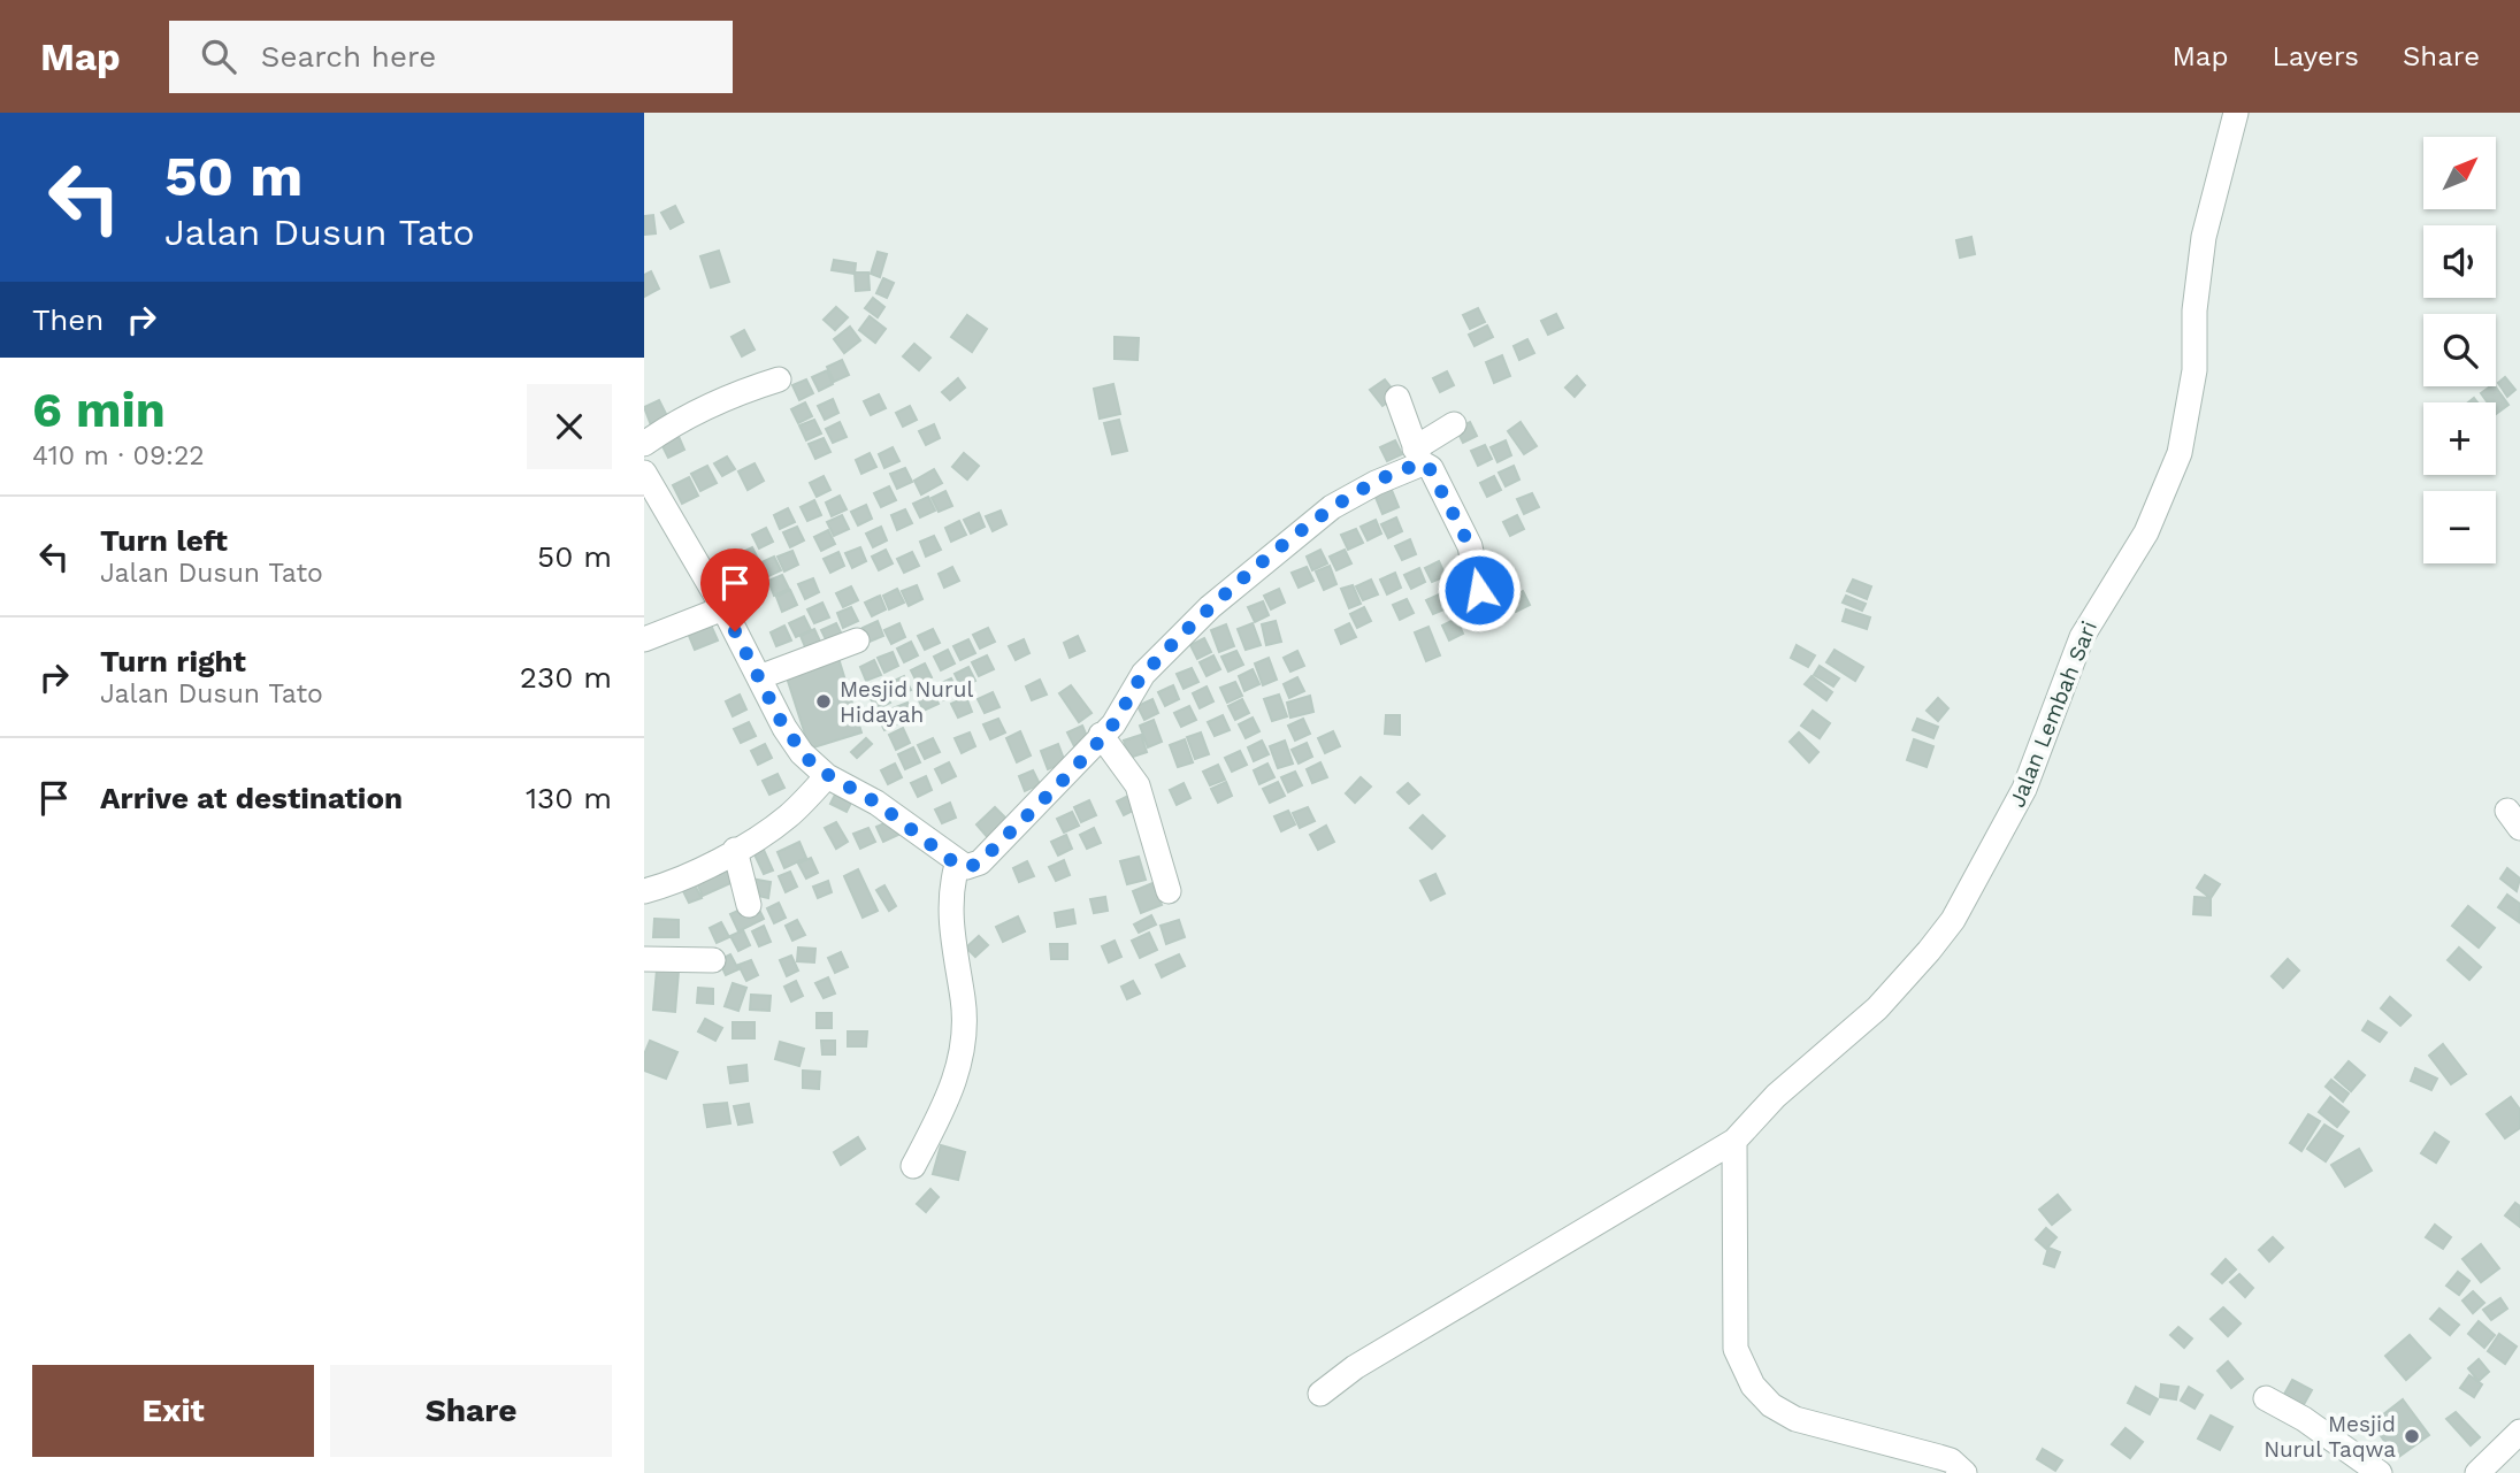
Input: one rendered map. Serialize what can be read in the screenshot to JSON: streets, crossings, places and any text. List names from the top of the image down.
{
  "streets": {
    "street": ["Jalan Lembah Sari"]
  },
  "places": ["Mesjid Nurul Hidayah", "Mesjid Nurul Taqwa"],
  "north": "top right",
  "page": {
    "header": "Map",
    "search": "Search here",
    "nav": ["Map", "Layers", "Share"],
    "turn": ["50 m", "Jalan Dusun Tato"],
    "map_buttons": ["+", "−"],
    "then": "Then",
    "heading": ["6 min", "410 m · 09:22"],
    "list": [
      {
        "name": "Turn left",
        "note": "Jalan Dusun Tato",
        "value": "50 m"
      },
      {
        "name": "Turn right",
        "note": "Jalan Dusun Tato",
        "value": "230 m"
      },
      {
        "name": "Arrive at destination",
        "value": "130 m"
      }
    ],
    "buttons": ["Exit", "Share"]
  }
}
